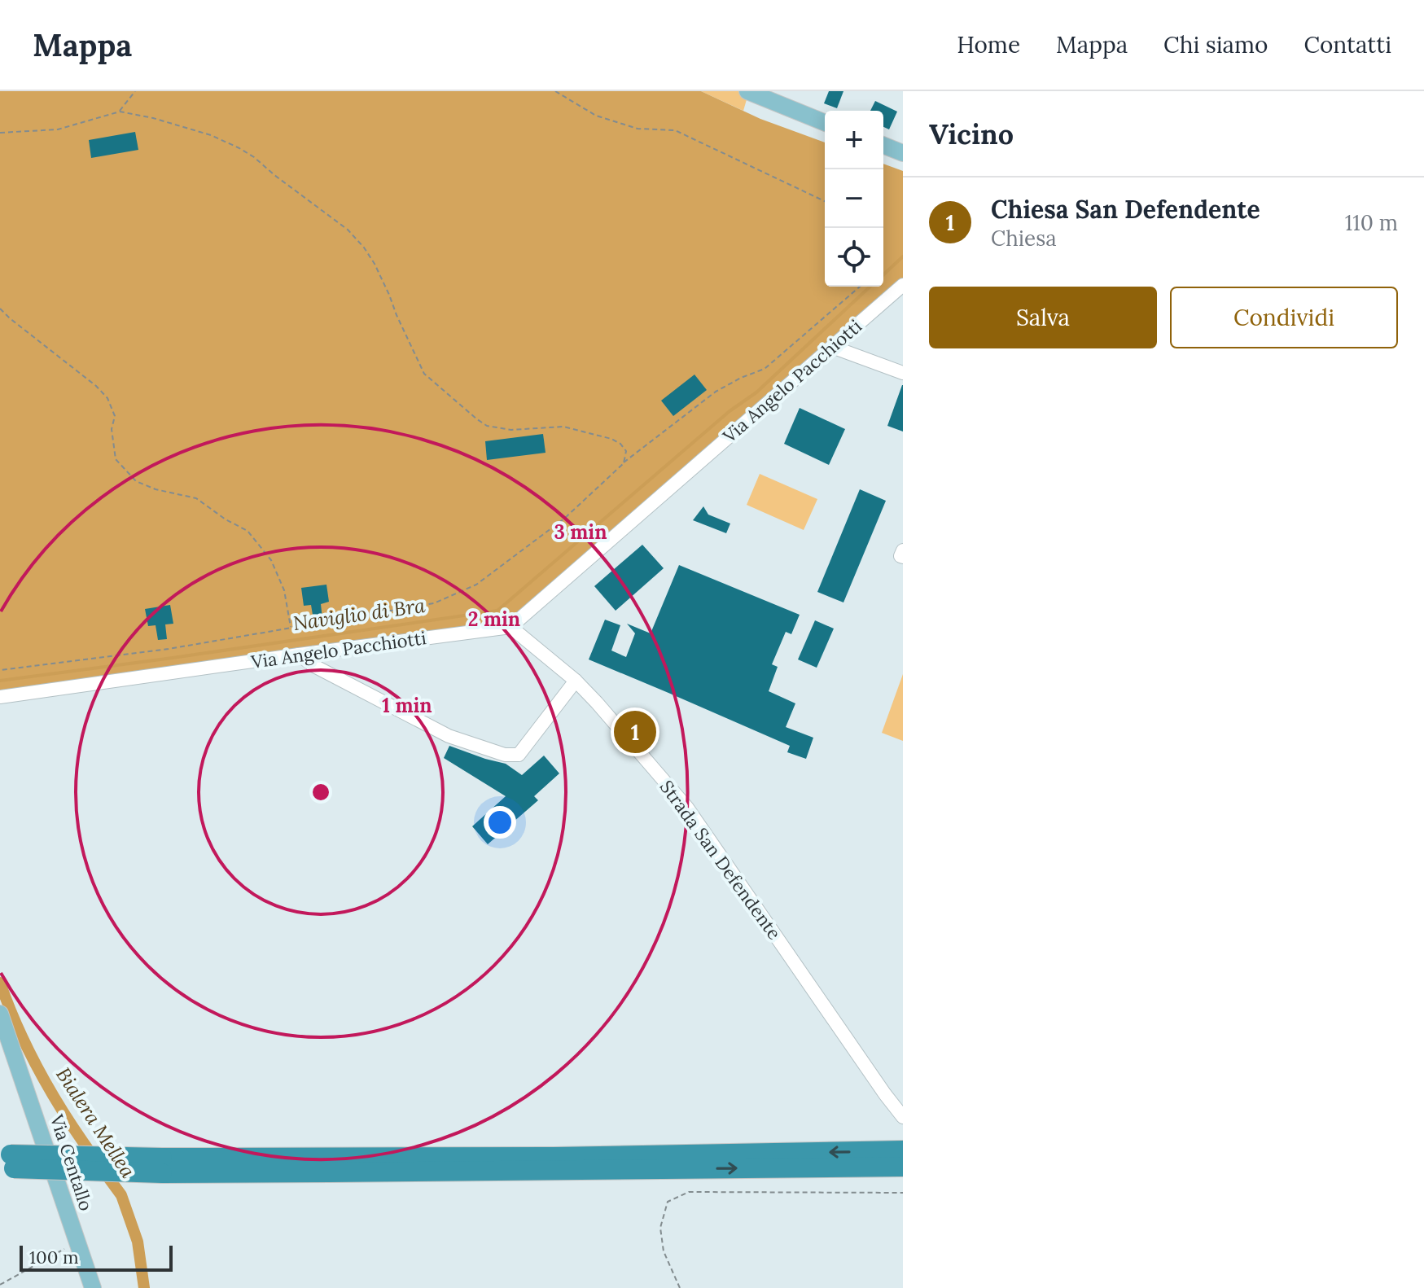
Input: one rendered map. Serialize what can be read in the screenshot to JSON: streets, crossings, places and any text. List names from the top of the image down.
{
  "streets": {
    "main road": ["Via Centallo"],
    "street": ["Via Angelo Pacchiotti", "Strada San Defendente"]
  },
  "crossings": [
    ["Via Angelo Pacchiotti", "Strada San Defendente"]
  ],
  "water": ["Naviglio di Bra", "Bialera Mellea"],
  "scale_bar": "100 m",
  "page": {
    "header": "Mappa",
    "nav": [
      "Home",
      "Mappa",
      "Chi siamo",
      "Contatti"
    ],
    "heading": "Vicino",
    "map_buttons": ["+", "−"],
    "list": [
      {
        "mark": "1",
        "name": "Chiesa San Defendente",
        "note": "Chiesa",
        "value": "110 m"
      }
    ],
    "buttons": ["Salva", "Condividi"],
    "pins": "1",
    "scale": "100 m"
  },
  "rings": ["3 min", "2 min", "1 min"]
}
